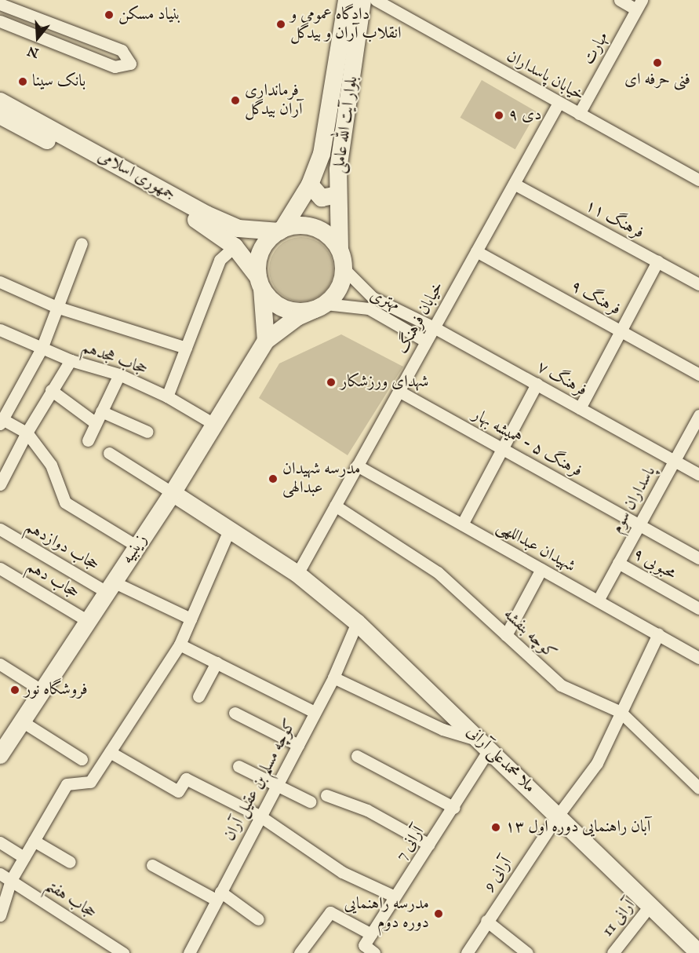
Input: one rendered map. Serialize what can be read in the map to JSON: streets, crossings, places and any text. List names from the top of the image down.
{
  "streets": {
    "main road": [
      "بلوار آیت‌ الله عاملی",
      "جمهوری اسلامی",
      "زینبیه",
      "ملا محمدعلی آرانی"
    ],
    "street": [
      "مهارت",
      "خیابان پاسداران",
      "فرهنگ ۱۱",
      "فرهنگ ۹",
      "مهتری",
      "خیابان فرهنگ",
      "حجاب هجدهم",
      "فرهنگ ۷",
      "فرهنگ ۵ - همیشه بهار",
      "پاسداران سوم",
      "حجاب دوازدهم",
      "شهیدان عبداللهی",
      "محبوبی ۹",
      "حجاب دهم",
      "کوچه بنفشه",
      "کوچه مسلم بن عقیل آران",
      "آرانی 7",
      "آرانی 9",
      "حجاب هفتم",
      "آرانی 11"
    ]
  },
  "crossings": [
    ["مهارت", "خیابان پاسداران"],
    ["خیابان پاسداران", "خیابان فرهنگ"],
    ["بلوار آیت‌ الله عاملی", "جمهوری اسلامی"],
    ["بلوار آیت‌ الله عاملی", "مهتری"],
    ["بلوار آیت‌ الله عاملی", "زینبیه"],
    ["جمهوری اسلامی", "مهتری"],
    ["جمهوری اسلامی", "زینبیه"],
    ["فرهنگ ۱۱", "خیابان فرهنگ"],
    ["فرهنگ ۹", "خیابان فرهنگ"],
    ["مهتری", "خیابان فرهنگ"],
    ["مهتری", "فرهنگ ۷"],
    ["مهتری", "زینبیه"],
    ["خیابان فرهنگ", "فرهنگ ۷"],
    ["خیابان فرهنگ", "فرهنگ ۵ - همیشه بهار"],
    ["خیابان فرهنگ", "شهیدان عبداللهی"],
    ["خیابان فرهنگ", "کوچه بنفشه"],
    ["خیابان فرهنگ", "ملا محمدعلی آرانی"],
    ["حجاب هجدهم", "زینبیه"],
    ["فرهنگ ۷", "پاسداران سوم"],
    ["فرهنگ ۵ - همیشه بهار", "پاسداران سوم"],
    ["پاسداران سوم", "شهیدان عبداللهی"],
    ["پاسداران سوم", "محبوبی ۹"],
    ["حجاب دوازدهم", "زینبیه"],
    ["شهیدان عبداللهی", "آرانی 9"],
    ["زینبیه", "حجاب دهم"],
    ["زینبیه", "ملا محمدعلی آرانی"],
    ["کوچه بنفشه", "آرانی 9"],
    ["ملا محمدعلی آرانی", "کوچه مسلم بن عقیل آران"],
    ["ملا محمدعلی آرانی", "آرانی 7"],
    ["ملا محمدعلی آرانی", "آرانی 9"],
    ["ملا محمدعلی آرانی", "آرانی 11"]
  ],
  "places": [
    "بنیاد مسکن",
    "دادگاه عمومی و انقلاب آران و بیدگل",
    "فنی حرفه ای",
    "بانک سینا",
    "فرمانداری آران بیدگل",
    "۹ دی",
    "شهدای ورزشکار",
    "مدرسه شهیدان عبدالهی",
    "فروشگاه نور",
    "۱۳ آبان راهنمایی دوره اول",
    "مدرسه راهنمایی دوره دوم"
  ],
  "north": "bottom"
}
